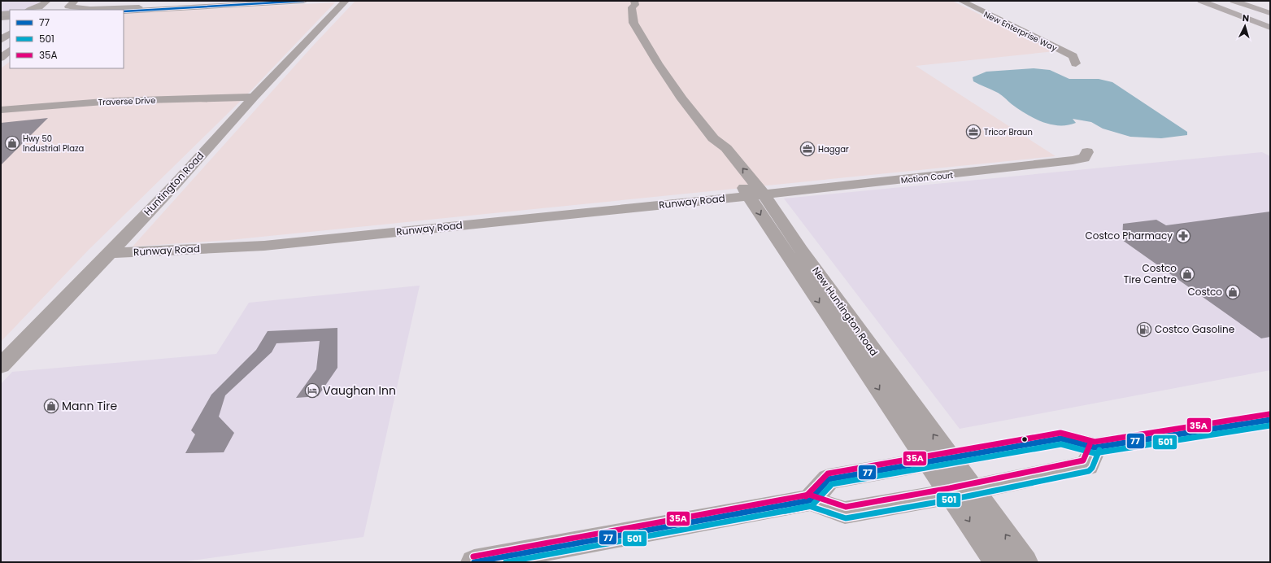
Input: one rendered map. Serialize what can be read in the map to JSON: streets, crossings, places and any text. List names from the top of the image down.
{
  "streets": {
    "street": [
      "New Enterprise Way",
      "Traverse Drive",
      "Motion Court",
      "Huntington Road",
      "Runway Road",
      "New Huntington Road"
    ]
  },
  "crossings": [
    ["Traverse Drive", "Huntington Road"],
    ["Motion Court", "Runway Road"],
    ["Motion Court", "New Huntington Road"],
    ["Huntington Road", "Runway Road"],
    ["Runway Road", "New Huntington Road"]
  ],
  "places": {
    "office": ["Tricor Braun", "Haggar"],
    "shop": [
      "Hwy 50 Industrial Plaza",
      "Costco Tire Centre",
      "Costco",
      "Mann Tire"
    ],
    "pharmacy": ["Costco Pharmacy"],
    "fuel station": ["Costco Gasoline"],
    "hotel": ["Vaughan Inn"]
  },
  "lines": ["transit line 77", "transit line 35A", "transit line 501"],
  "legend": ["77", "501", "35A"],
  "north": "top"
}
